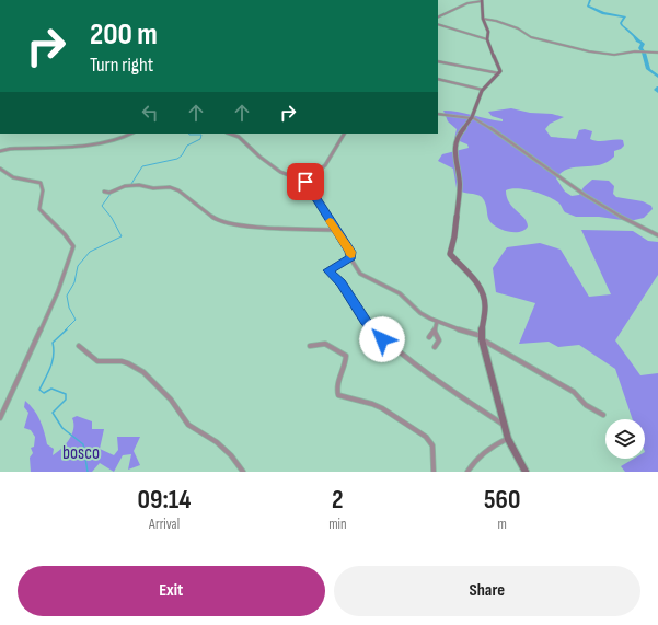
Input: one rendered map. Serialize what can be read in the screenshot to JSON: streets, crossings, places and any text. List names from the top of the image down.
{
  "parks": ["bosco"],
  "page": {
    "turn": ["200 m", "Turn right"],
    "eta": [
      "09:14",
      "Arrival",
      "2",
      "min",
      "560",
      "m"
    ],
    "buttons": ["Exit", "Share"]
  }
}
